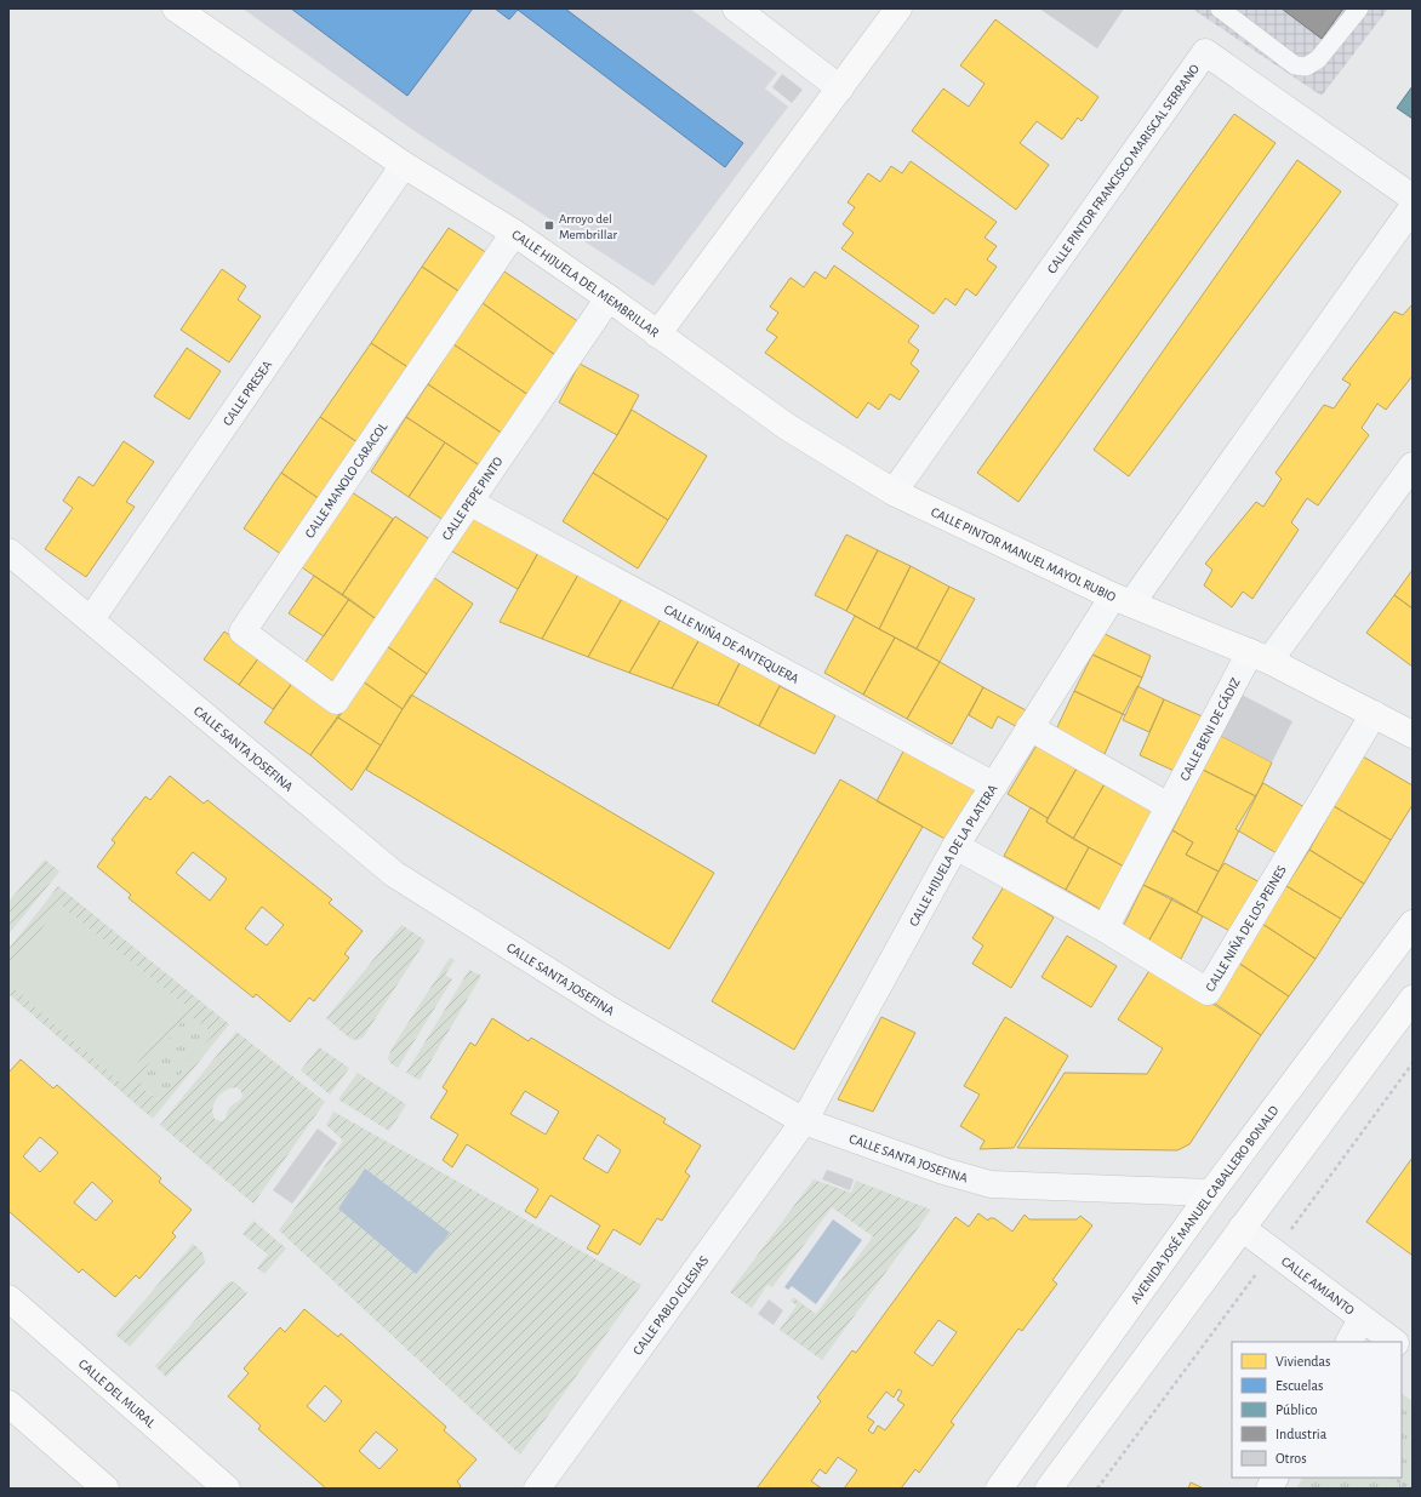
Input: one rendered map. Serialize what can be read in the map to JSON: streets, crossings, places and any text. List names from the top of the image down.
{
  "streets": {
    "street": [
      "CALLE PINTOR FRANCISCO MARISCAL SERRANO",
      "CALLE HIJUELA DEL MEMBRILLAR",
      "CALLE PRESEA",
      "CALLE MANOLO CARACOL",
      "CALLE PEPE PINTO",
      "CALLE PINTOR MANUEL MAYOL RUBIO",
      "CALLE NIÑA DE ANTEQUERA",
      "CALLE BENI DE CÁDIZ",
      "CALLE SANTA JOSEFINA",
      "CALLE HIJUELA DE LA PLATERA",
      "CALLE NIÑA DE LOS PEINES",
      "AVENIDA JOSÉ MANUEL CABALLERO BONALD",
      "CALLE AMIANTO",
      "CALLE PABLO IGLESIAS",
      "CALLE DEL MURAL"
    ]
  },
  "crossings": [
    ["CALLE PINTOR FRANCISCO MARISCAL SERRANO", "CALLE PINTOR MANUEL MAYOL RUBIO"],
    ["CALLE HIJUELA DEL MEMBRILLAR", "CALLE PRESEA"],
    ["CALLE HIJUELA DEL MEMBRILLAR", "CALLE MANOLO CARACOL"],
    ["CALLE HIJUELA DEL MEMBRILLAR", "CALLE PEPE PINTO"],
    ["CALLE HIJUELA DEL MEMBRILLAR", "CALLE PINTOR MANUEL MAYOL RUBIO"],
    ["CALLE PRESEA", "CALLE SANTA JOSEFINA"],
    ["CALLE MANOLO CARACOL", "CALLE PEPE PINTO"],
    ["CALLE PEPE PINTO", "CALLE NIÑA DE ANTEQUERA"],
    ["CALLE PINTOR MANUEL MAYOL RUBIO", "CALLE BENI DE CÁDIZ"],
    ["CALLE PINTOR MANUEL MAYOL RUBIO", "CALLE HIJUELA DE LA PLATERA"],
    ["CALLE PINTOR MANUEL MAYOL RUBIO", "CALLE NIÑA DE LOS PEINES"],
    ["CALLE NIÑA DE ANTEQUERA", "CALLE HIJUELA DE LA PLATERA"],
    ["CALLE BENI DE CÁDIZ", "CALLE NIÑA DE LOS PEINES"],
    ["CALLE SANTA JOSEFINA", "CALLE HIJUELA DE LA PLATERA"],
    ["CALLE SANTA JOSEFINA", "AVENIDA JOSÉ MANUEL CABALLERO BONALD"],
    ["CALLE SANTA JOSEFINA", "CALLE PABLO IGLESIAS"],
    ["CALLE HIJUELA DE LA PLATERA", "CALLE NIÑA DE LOS PEINES"],
    ["CALLE HIJUELA DE LA PLATERA", "CALLE PABLO IGLESIAS"]
  ],
  "places": {
    "transit": ["Arroyo del Membrillar"]
  },
  "legend": [
    "Viviendas",
    "Escuelas",
    "Público",
    "Industria",
    "Otros"
  ]
}
